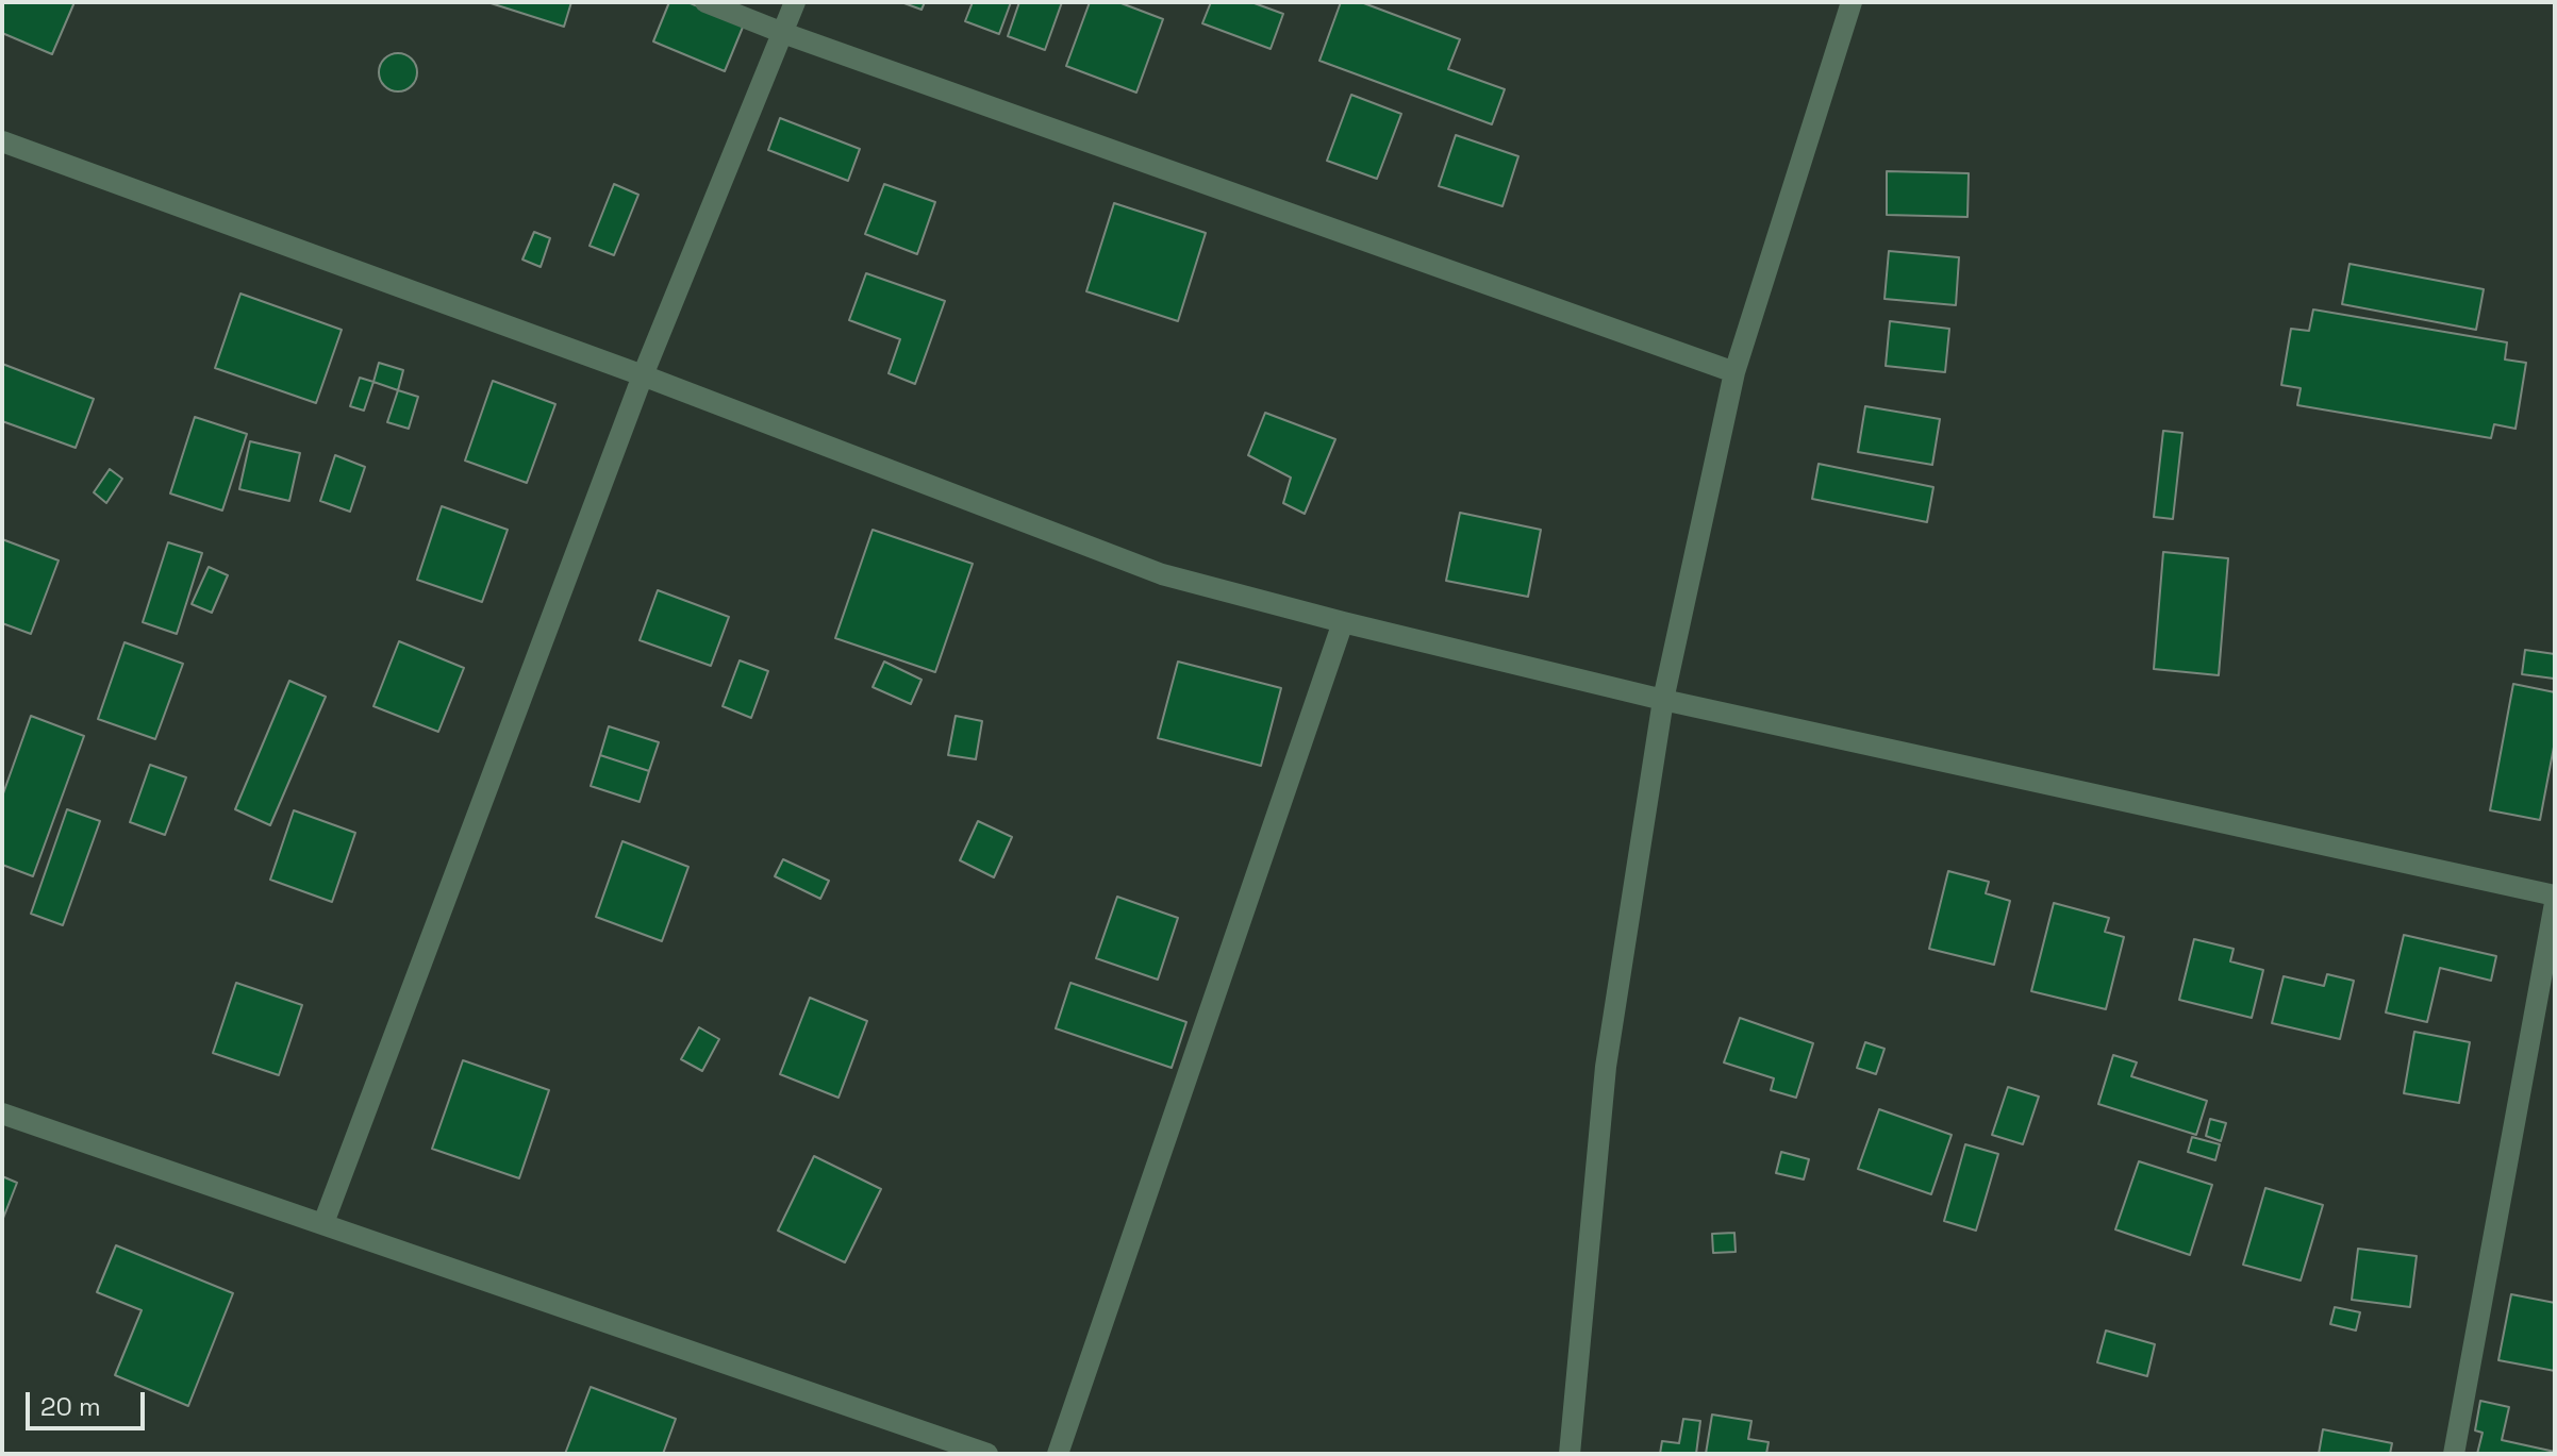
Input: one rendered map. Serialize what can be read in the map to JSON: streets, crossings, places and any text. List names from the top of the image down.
{
  "scale_bar": "20 m"
}
